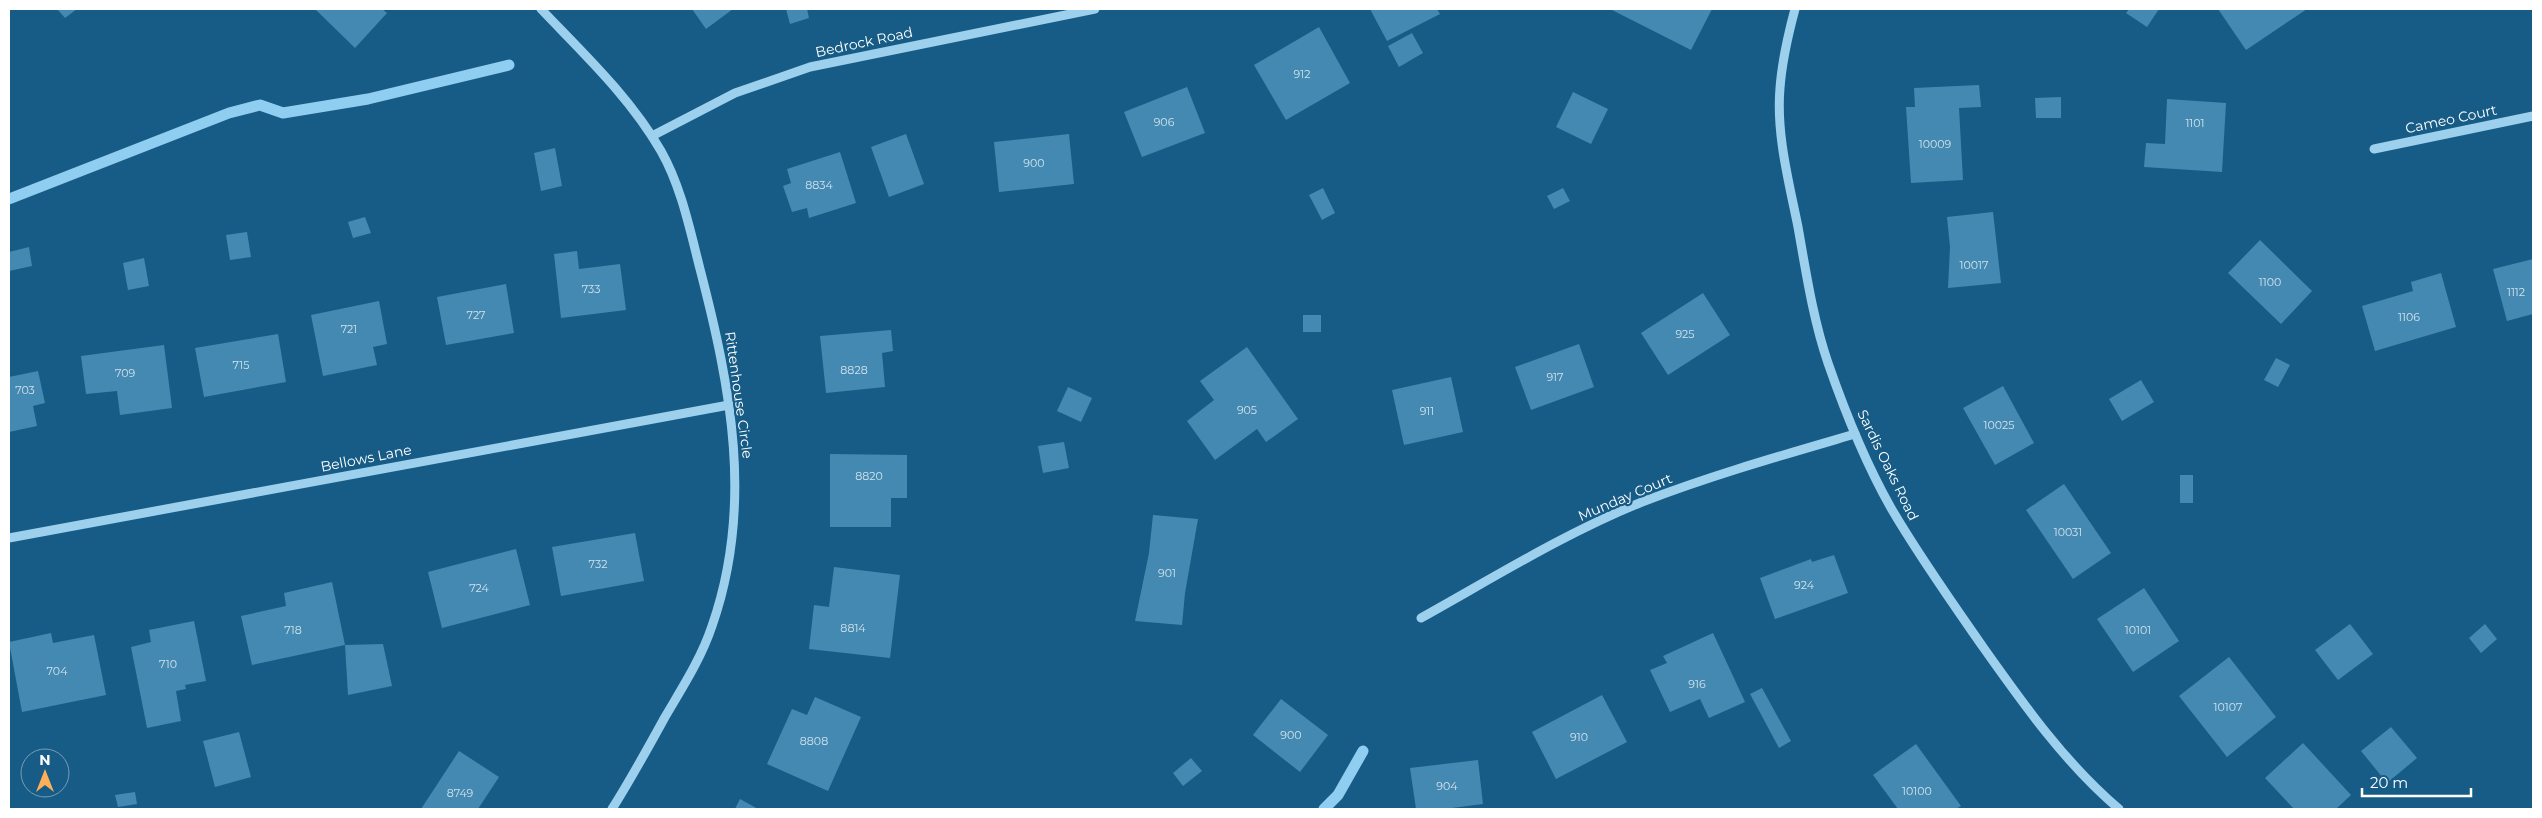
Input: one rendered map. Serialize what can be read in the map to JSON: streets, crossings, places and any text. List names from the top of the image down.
{
  "streets": {
    "street": [
      "Bedrock Road",
      "Cameo Court",
      "Rittenhouse Circle",
      "Bellows Lane",
      "Sardis Oaks Road",
      "Munday Court"
    ]
  },
  "crossings": [
    ["Bedrock Road", "Rittenhouse Circle"],
    ["Rittenhouse Circle", "Bellows Lane"],
    ["Sardis Oaks Road", "Munday Court"]
  ],
  "house_numbers": [
    "912",
    "906",
    "1101",
    "10009",
    "900",
    "8834",
    "10017",
    "1100",
    "733",
    "1112",
    "727",
    "1106",
    "721",
    "925",
    "715",
    "8828",
    "709",
    "917",
    "703",
    "905",
    "911",
    "10025",
    "8820",
    "10031",
    "732",
    "901",
    "924",
    "724",
    "8814",
    "718",
    "10101",
    "710",
    "704",
    "916",
    "10107",
    "900",
    "910",
    "8808",
    "904",
    "10100",
    "8749"
  ],
  "scale_bar": "20 m",
  "north": "top"
}
